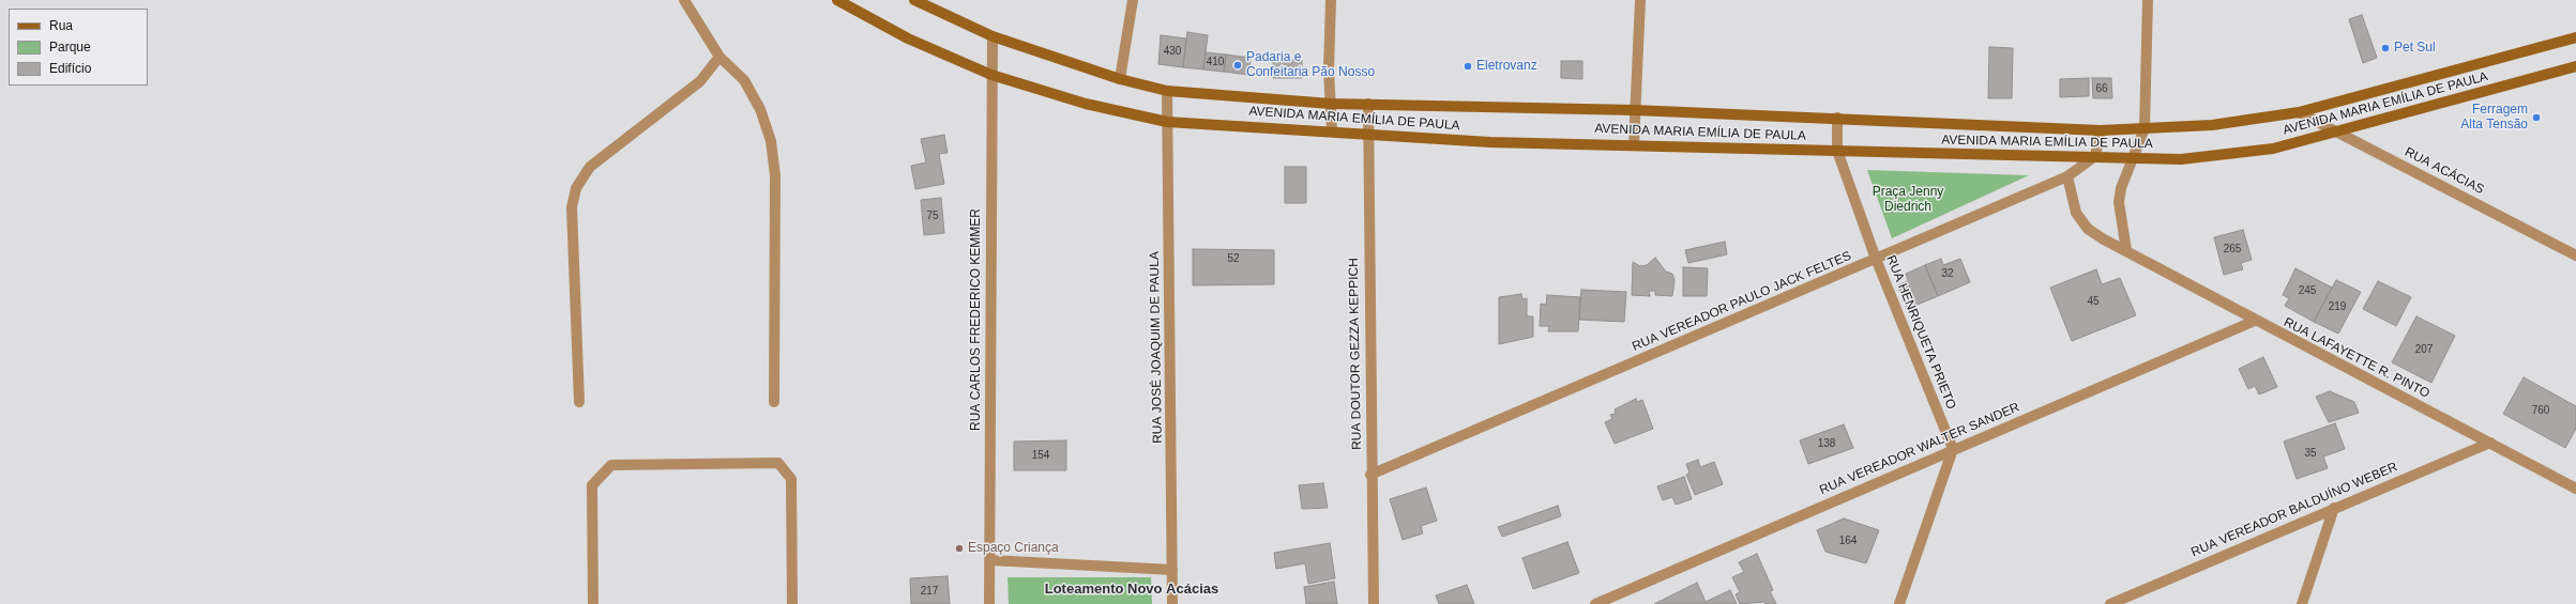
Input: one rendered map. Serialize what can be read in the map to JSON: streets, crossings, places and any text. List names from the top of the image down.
{
  "streets": {
    "main road": ["AVENIDA MARIA EMÍLIA DE PAULA"],
    "street": [
      "RUA ACÁCIAS",
      "RUA VEREADOR PAULO JACK FELTES",
      "RUA CARLOS FREDERICO KEMMER",
      "RUA HENRIQUETA PRIETO",
      "RUA JOSÉ JOAQUIM DE PAULA",
      "RUA DOUTOR GEZZA KEPPICH",
      "RUA LAFAYETTE R. PINTO",
      "RUA VEREADOR WALTER SANDER",
      "RUA VEREADOR BALDUÍNO WEBER"
    ]
  },
  "crossings": [
    ["AVENIDA MARIA EMÍLIA DE PAULA", "RUA ACÁCIAS"],
    ["AVENIDA MARIA EMÍLIA DE PAULA", "RUA VEREADOR PAULO JACK FELTES"],
    ["AVENIDA MARIA EMÍLIA DE PAULA", "RUA CARLOS FREDERICO KEMMER"],
    ["AVENIDA MARIA EMÍLIA DE PAULA", "RUA HENRIQUETA PRIETO"],
    ["AVENIDA MARIA EMÍLIA DE PAULA", "RUA JOSÉ JOAQUIM DE PAULA"],
    ["AVENIDA MARIA EMÍLIA DE PAULA", "RUA DOUTOR GEZZA KEPPICH"],
    ["RUA VEREADOR PAULO JACK FELTES", "RUA HENRIQUETA PRIETO"],
    ["RUA VEREADOR PAULO JACK FELTES", "RUA DOUTOR GEZZA KEPPICH"],
    ["RUA VEREADOR PAULO JACK FELTES", "RUA LAFAYETTE R. PINTO"],
    ["RUA HENRIQUETA PRIETO", "RUA VEREADOR WALTER SANDER"],
    ["RUA LAFAYETTE R. PINTO", "RUA VEREADOR WALTER SANDER"],
    ["RUA LAFAYETTE R. PINTO", "RUA VEREADOR BALDUÍNO WEBER"]
  ],
  "districts": ["Loteamento Novo Acácias"],
  "parks": ["Praça Jenny Diedrich"],
  "places": [
    "Pet Sul",
    "Padaria e Confeitaria Pão Nosso",
    "Eletrovanz",
    "Ferragem Alta Tensão",
    "Espaço Criança"
  ],
  "house_numbers": [
    "430",
    "410",
    "66",
    "75",
    "265",
    "52",
    "32",
    "245",
    "45",
    "219",
    "207",
    "760",
    "138",
    "35",
    "154",
    "164",
    "217"
  ],
  "legend": ["Rua", "Parque", "Edifício"]
}
